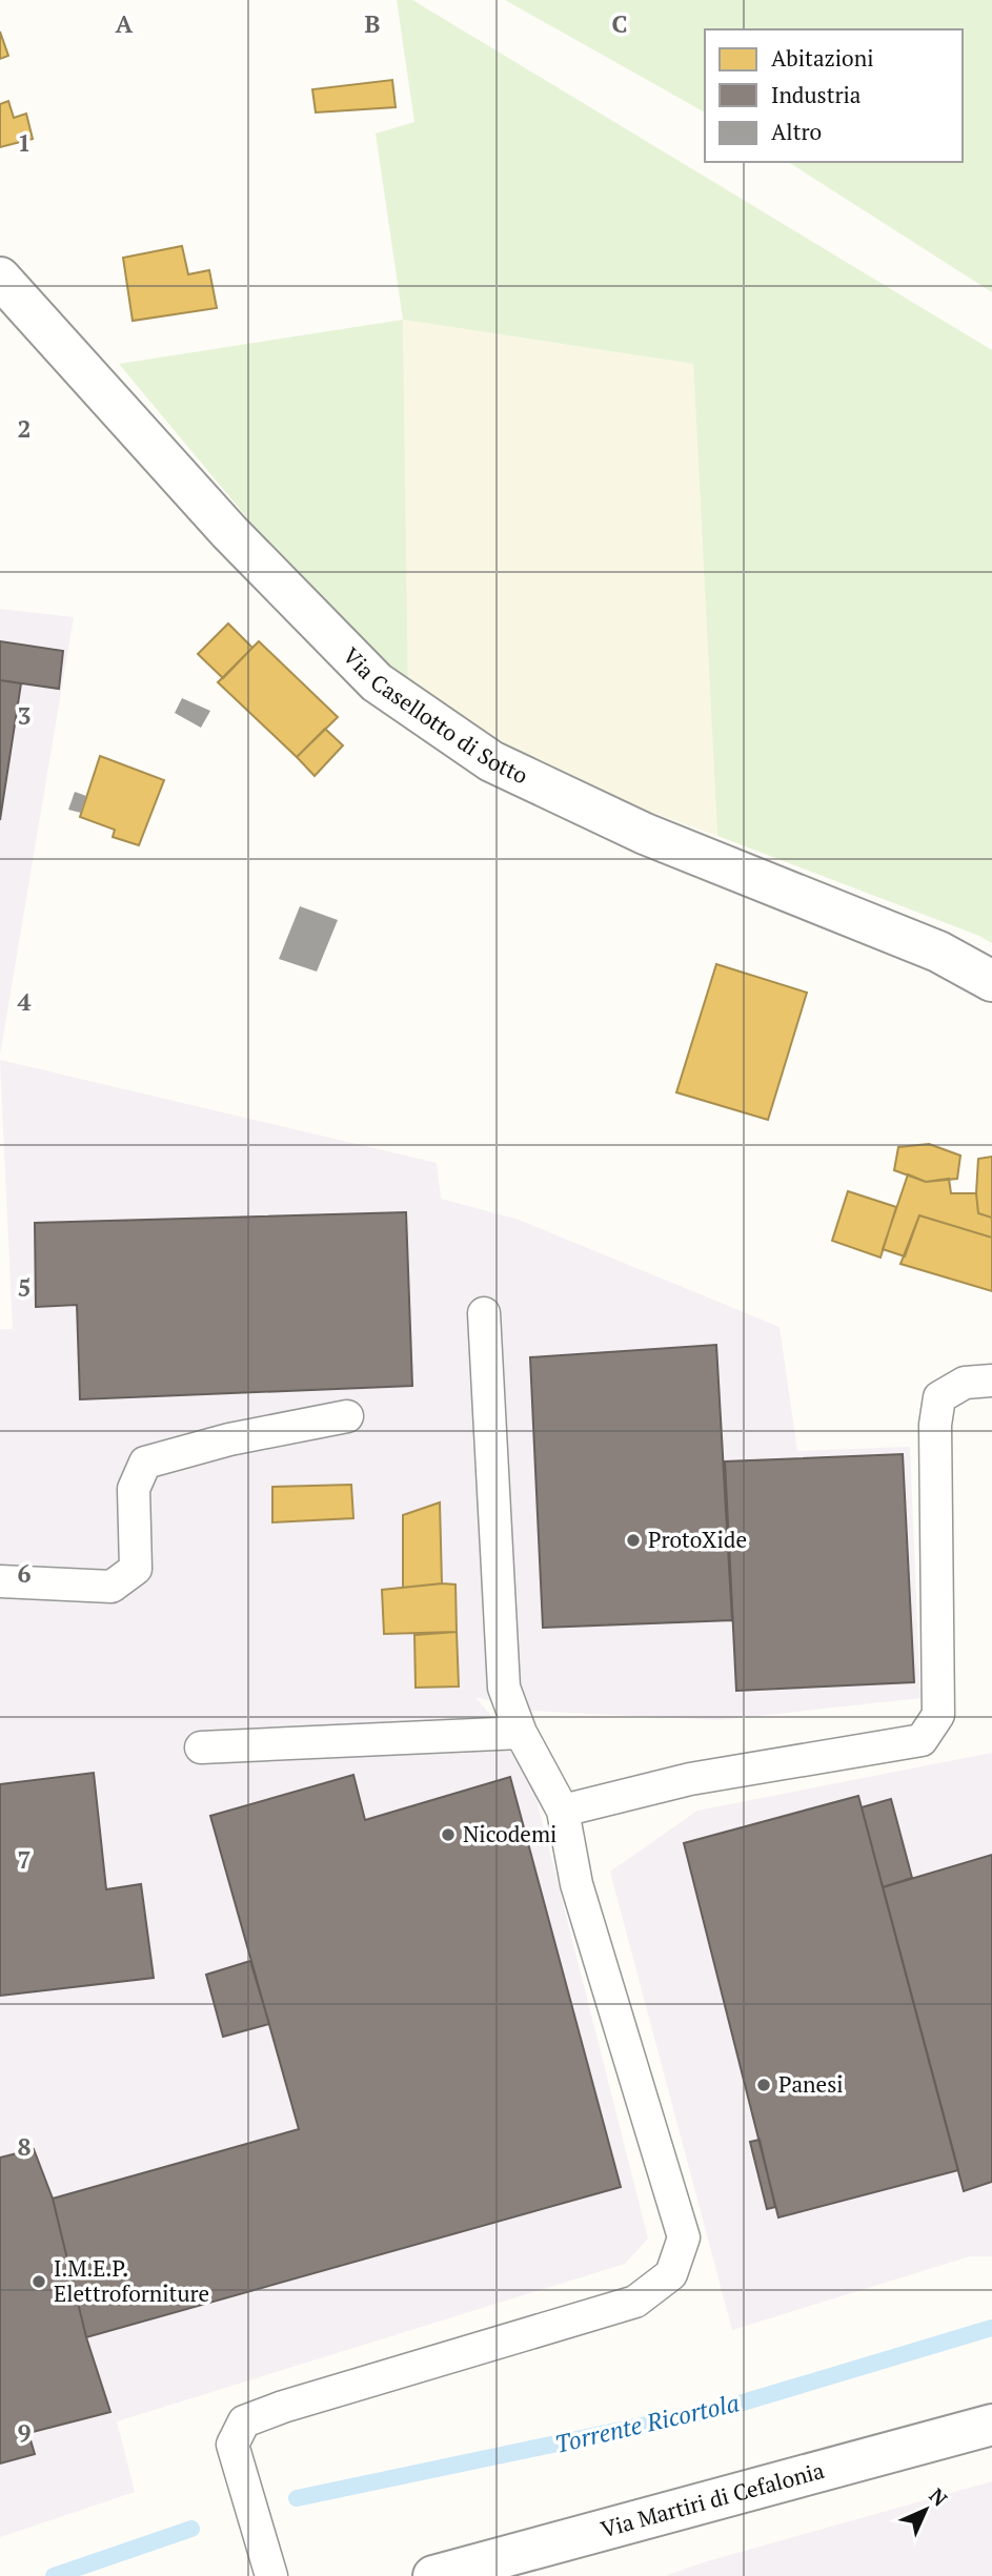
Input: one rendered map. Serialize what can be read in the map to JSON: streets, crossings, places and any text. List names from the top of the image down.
{
  "streets": {
    "street": ["Via Casellotto di Sotto", "Via Martiri di Cefalonia"]
  },
  "water": ["Torrente Ricortola"],
  "places": [
    "ProtoXide",
    "Nicodemi",
    "Panesi",
    "I.M.E.P. Elettroforniture"
  ],
  "legend": ["Abitazioni", "Industria", "Altro"],
  "north": "top right",
  "grid": {
    "columns": ["A", "B", "C"],
    "rows": [
      "1",
      "2",
      "3",
      "4",
      "5",
      "6",
      "7",
      "8",
      "9"
    ]
  }
}
